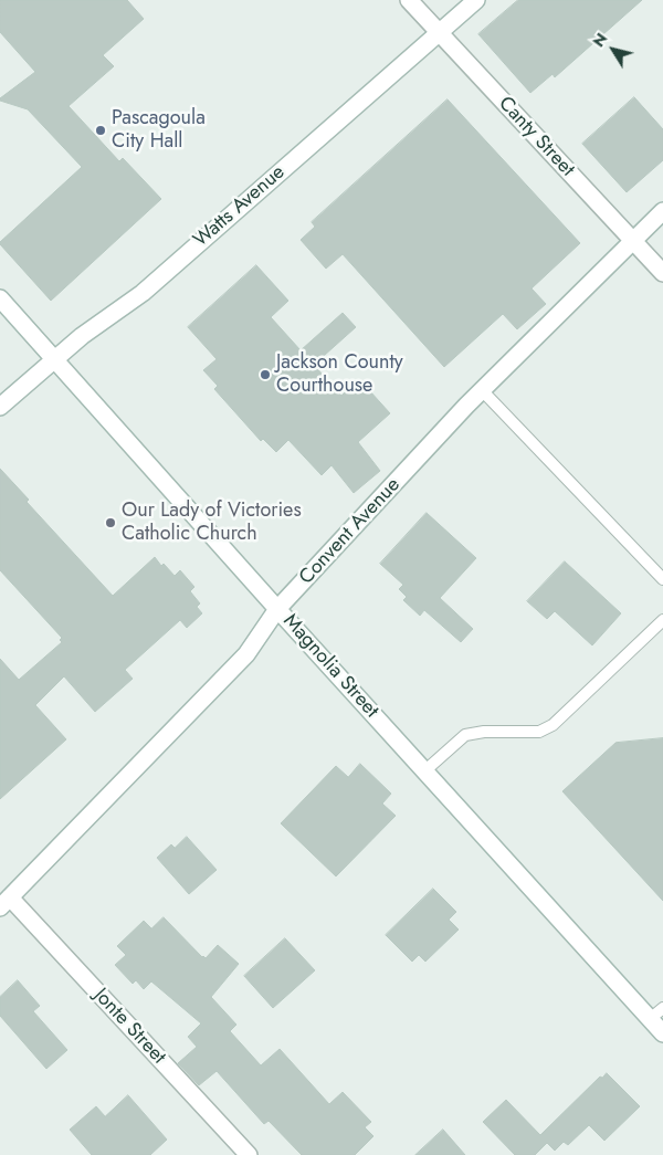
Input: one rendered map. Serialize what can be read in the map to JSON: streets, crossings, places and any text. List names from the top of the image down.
{
  "streets": {
    "street": [
      "Canty Street",
      "Watts Avenue",
      "Convent Avenue",
      "Magnolia Street",
      "Jonte Street"
    ]
  },
  "crossings": [
    ["Canty Street", "Watts Avenue"],
    ["Canty Street", "Convent Avenue"],
    ["Watts Avenue", "Magnolia Street"],
    ["Convent Avenue", "Magnolia Street"],
    ["Convent Avenue", "Jonte Street"]
  ],
  "places": ["Pascagoula City Hall", "Jackson County Courthouse", "Our Lady of Victories Catholic Church"],
  "north": "top left"
}
